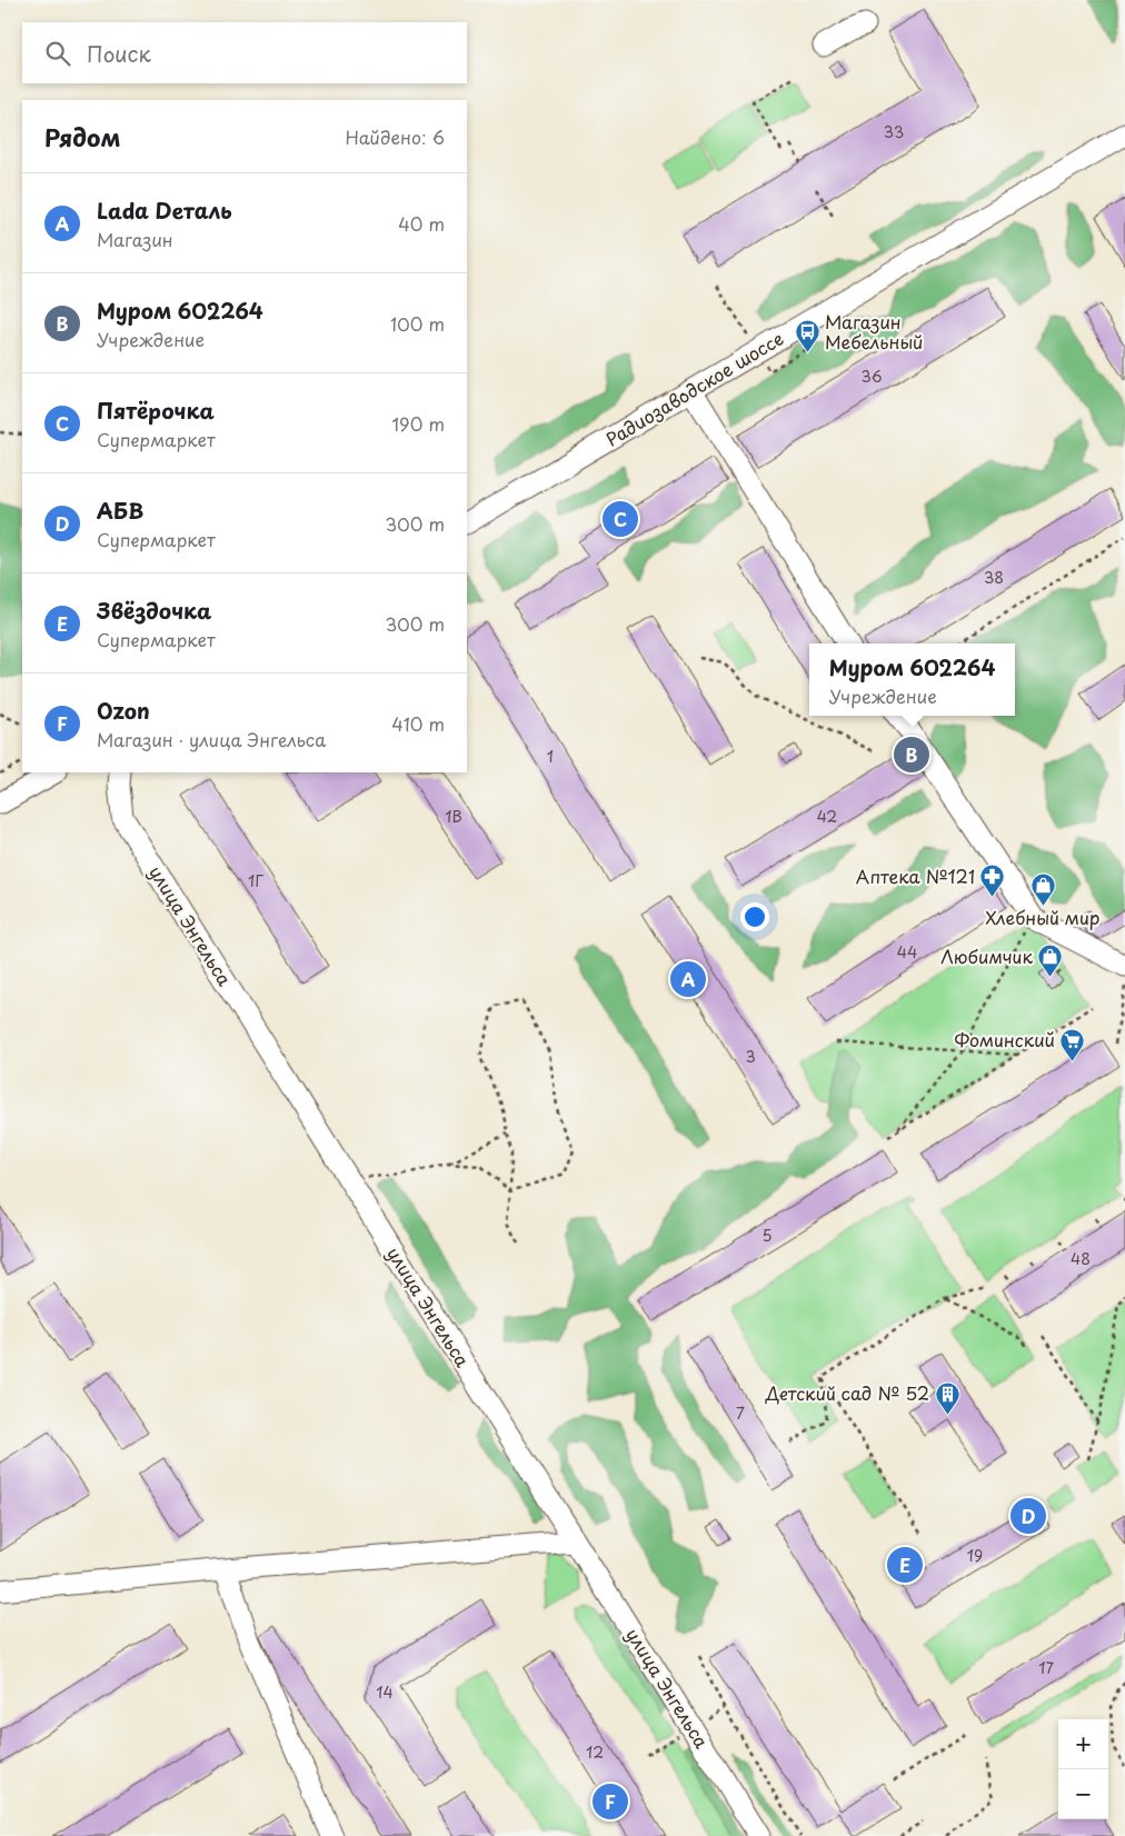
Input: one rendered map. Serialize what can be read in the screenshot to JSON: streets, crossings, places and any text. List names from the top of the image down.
{
  "streets": {
    "street": ["Радиозаводское шоссе", "улица Энгельса"]
  },
  "places": {
    "bus stop": ["Магазин Мебельный"],
    "pharmacy": ["Аптека №121"],
    "shop": ["Хлебный мир", "Любимчик"],
    "supermarket": ["Фоминский"],
    "building": ["Детский сад № 52"]
  },
  "house_numbers": [
    "33",
    "36",
    "38",
    "1",
    "1В",
    "42",
    "1Г",
    "44",
    "3",
    "5",
    "48",
    "7",
    "19",
    "17",
    "14",
    "12"
  ],
  "page": {
    "search": "Поиск",
    "heading": ["Рядом", "Найдено: 6"],
    "list": [
      {
        "mark": "A",
        "name": "Lada Dеталь",
        "note": "Магазин",
        "value": "40 m"
      },
      {
        "mark": "B",
        "name": "Муром 602264",
        "note": "Учреждение",
        "value": "100 m"
      },
      {
        "mark": "C",
        "name": "Пятёрочка",
        "note": "Супермаркет",
        "value": "190 m"
      },
      {
        "mark": "D",
        "name": "АБВ",
        "note": "Супермаркет",
        "value": "300 m"
      },
      {
        "mark": "E",
        "name": "Звёздочка",
        "note": "Супермаркет",
        "value": "300 m"
      },
      {
        "mark": "F",
        "name": "Ozon",
        "note": "Магазин · улица Энгельса",
        "value": "410 m"
      }
    ],
    "pins": [
      "C",
      "B",
      "A",
      "D",
      "E",
      "F"
    ],
    "popup": ["Муром 602264", "Учреждение"],
    "map_buttons": ["+", "−"]
  }
}
